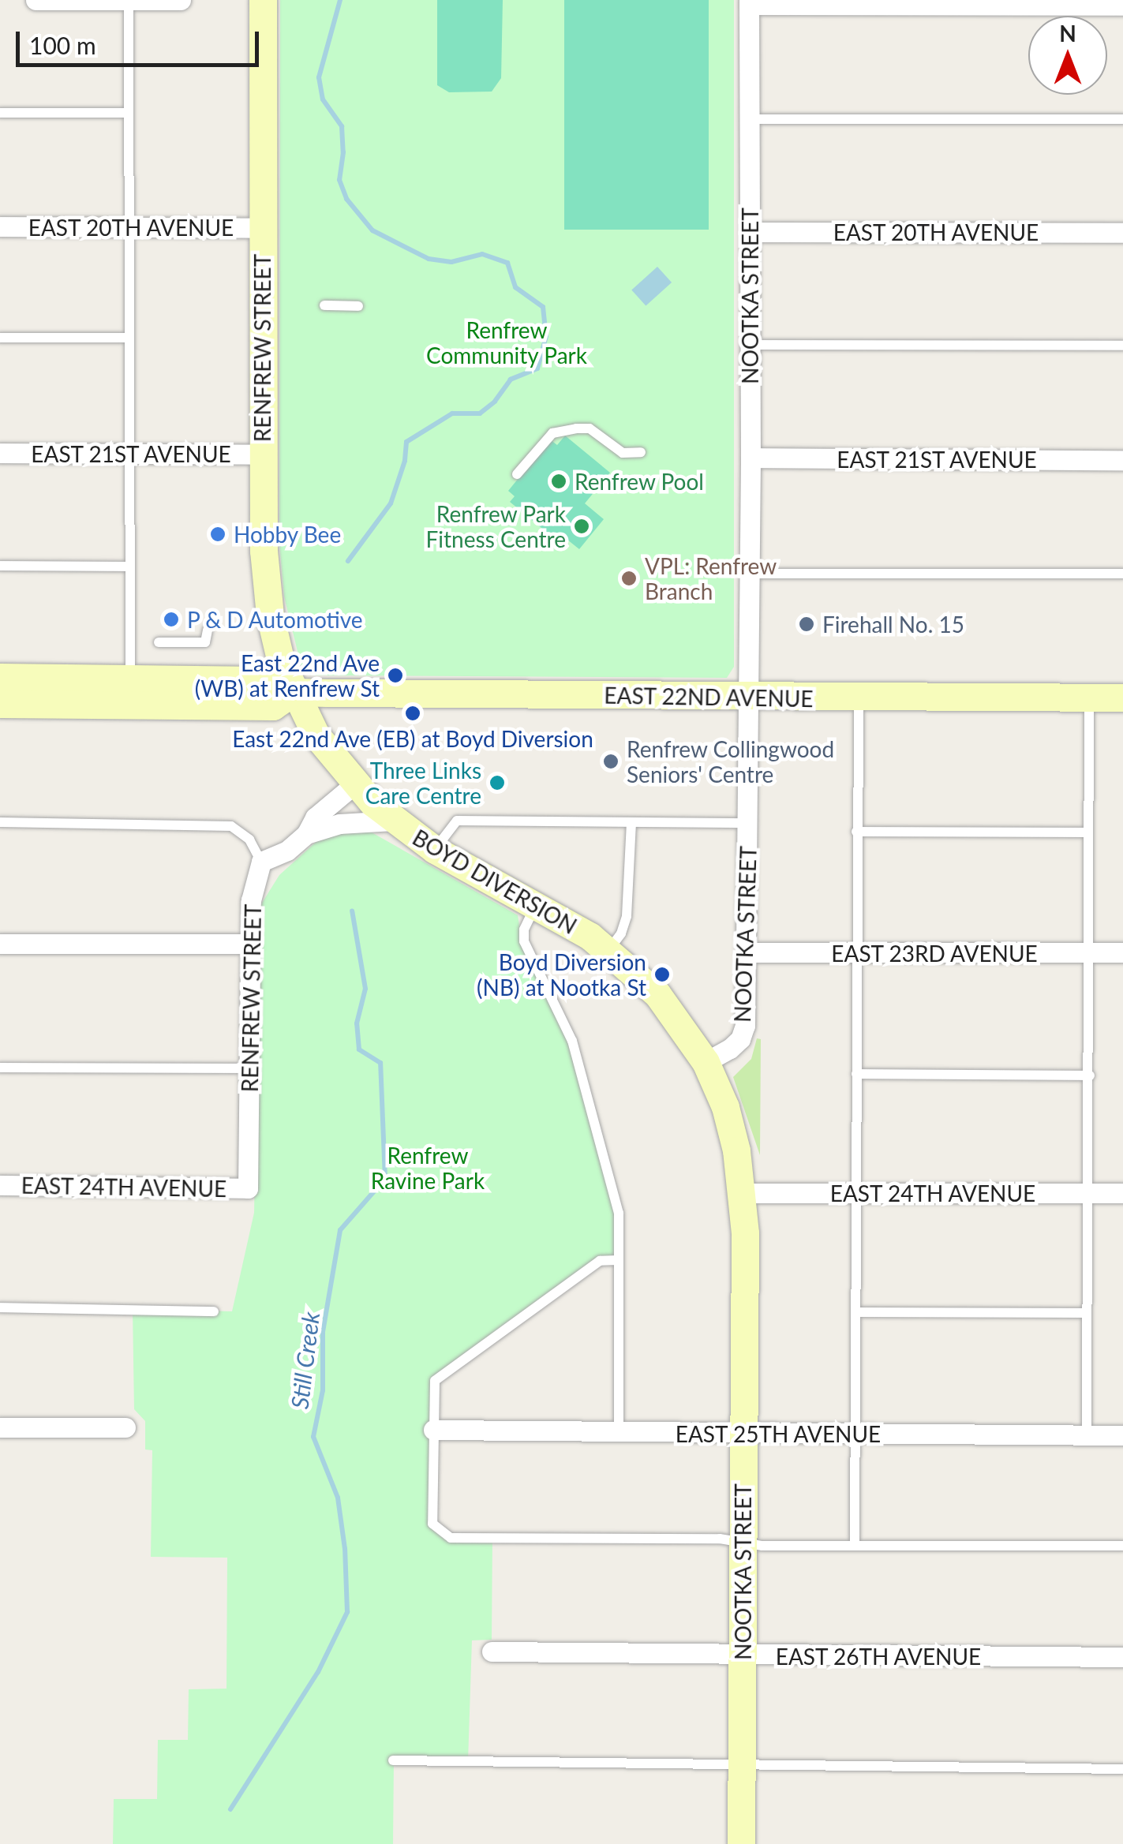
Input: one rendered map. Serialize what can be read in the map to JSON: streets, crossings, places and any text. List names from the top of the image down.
{
  "streets": {
    "street": [
      "EAST 20TH AVENUE",
      "NOOTKA STREET",
      "RENFREW STREET",
      "EAST 21ST AVENUE",
      "EAST 22ND AVENUE",
      "BOYD DIVERSION",
      "EAST 23RD AVENUE",
      "EAST 24TH AVENUE",
      "EAST 25TH AVENUE",
      "EAST 26TH AVENUE"
    ]
  },
  "crossings": [
    ["EAST 20TH AVENUE", "NOOTKA STREET"],
    ["EAST 20TH AVENUE", "RENFREW STREET"],
    ["NOOTKA STREET", "EAST 21ST AVENUE"],
    ["NOOTKA STREET", "EAST 22ND AVENUE"],
    ["NOOTKA STREET", "BOYD DIVERSION"],
    ["NOOTKA STREET", "EAST 23RD AVENUE"],
    ["NOOTKA STREET", "EAST 24TH AVENUE"],
    ["NOOTKA STREET", "EAST 25TH AVENUE"],
    ["NOOTKA STREET", "EAST 26TH AVENUE"],
    ["RENFREW STREET", "EAST 21ST AVENUE"],
    ["RENFREW STREET", "EAST 22ND AVENUE"],
    ["RENFREW STREET", "BOYD DIVERSION"],
    ["RENFREW STREET", "EAST 24TH AVENUE"],
    ["EAST 22ND AVENUE", "BOYD DIVERSION"]
  ],
  "water": ["Still Creek"],
  "parks": ["Renfrew Community Park", "Renfrew Ravine Park"],
  "places": [
    "Renfrew Pool",
    "Renfrew Park Fitness Centre",
    "Hobby Bee",
    "VPL: Renfrew Branch",
    "P & D Automotive",
    "Firehall No. 15",
    "East 22nd Ave (WB) at Renfrew St",
    "East 22nd Ave (EB) at Boyd Diversion",
    "Renfrew Collingwood Seniors' Centre",
    "Three Links Care Centre",
    "Boyd Diversion (NB) at Nootka St"
  ],
  "scale_bar": "100 m",
  "north": "top"
}
